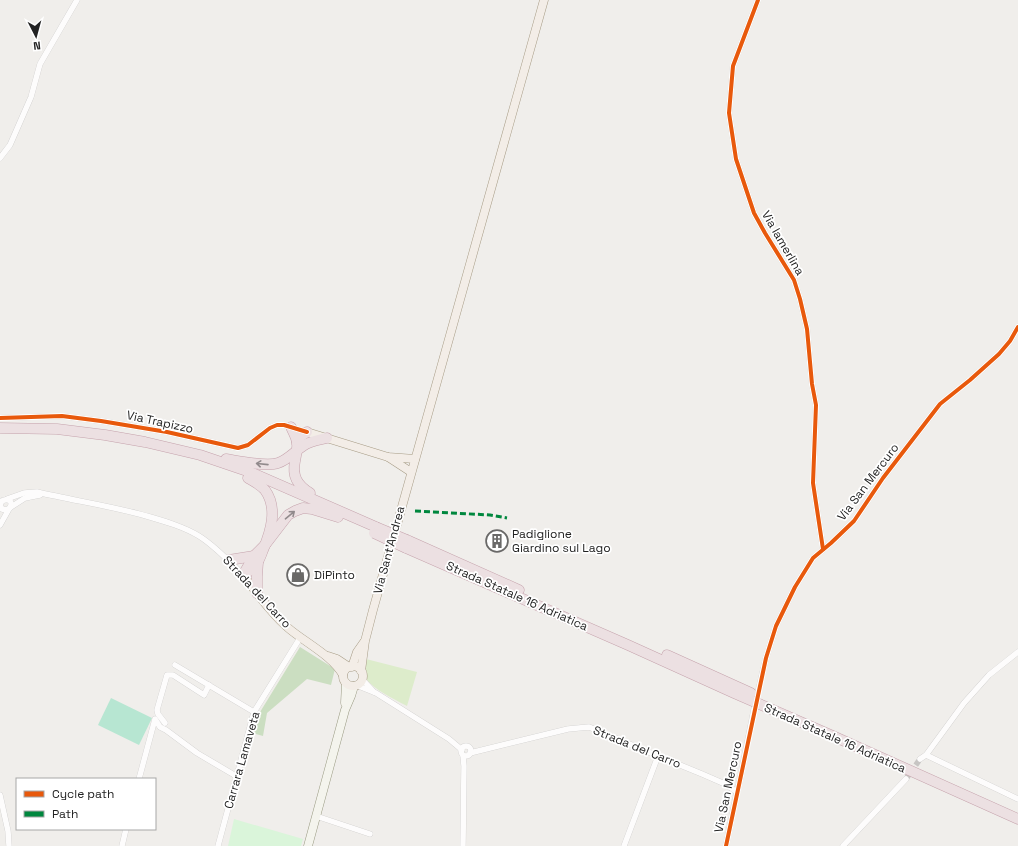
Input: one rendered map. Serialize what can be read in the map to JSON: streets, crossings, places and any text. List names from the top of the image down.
{
  "streets": {
    "highway": ["Strada Statale 16 Adriatica"],
    "main road": ["Via Sant'Andrea", "Strada del Carro"],
    "street": [
      "Via lamerlina",
      "Via Trapizzo",
      "Via San Mercuro",
      "Carrara Lamaveta"
    ]
  },
  "crossings": [
    ["Via lamerlina", "Via San Mercuro"],
    ["Via San Mercuro", "Strada del Carro"],
    ["Via Sant'Andrea", "Strada del Carro"],
    ["Strada del Carro", "Carrara Lamaveta"]
  ],
  "places": {
    "building": ["Padiglione Giardino sul Lago"],
    "shop": ["DiPinto"]
  },
  "legend": ["Cycle path", "Path"],
  "north": "bottom"
}
